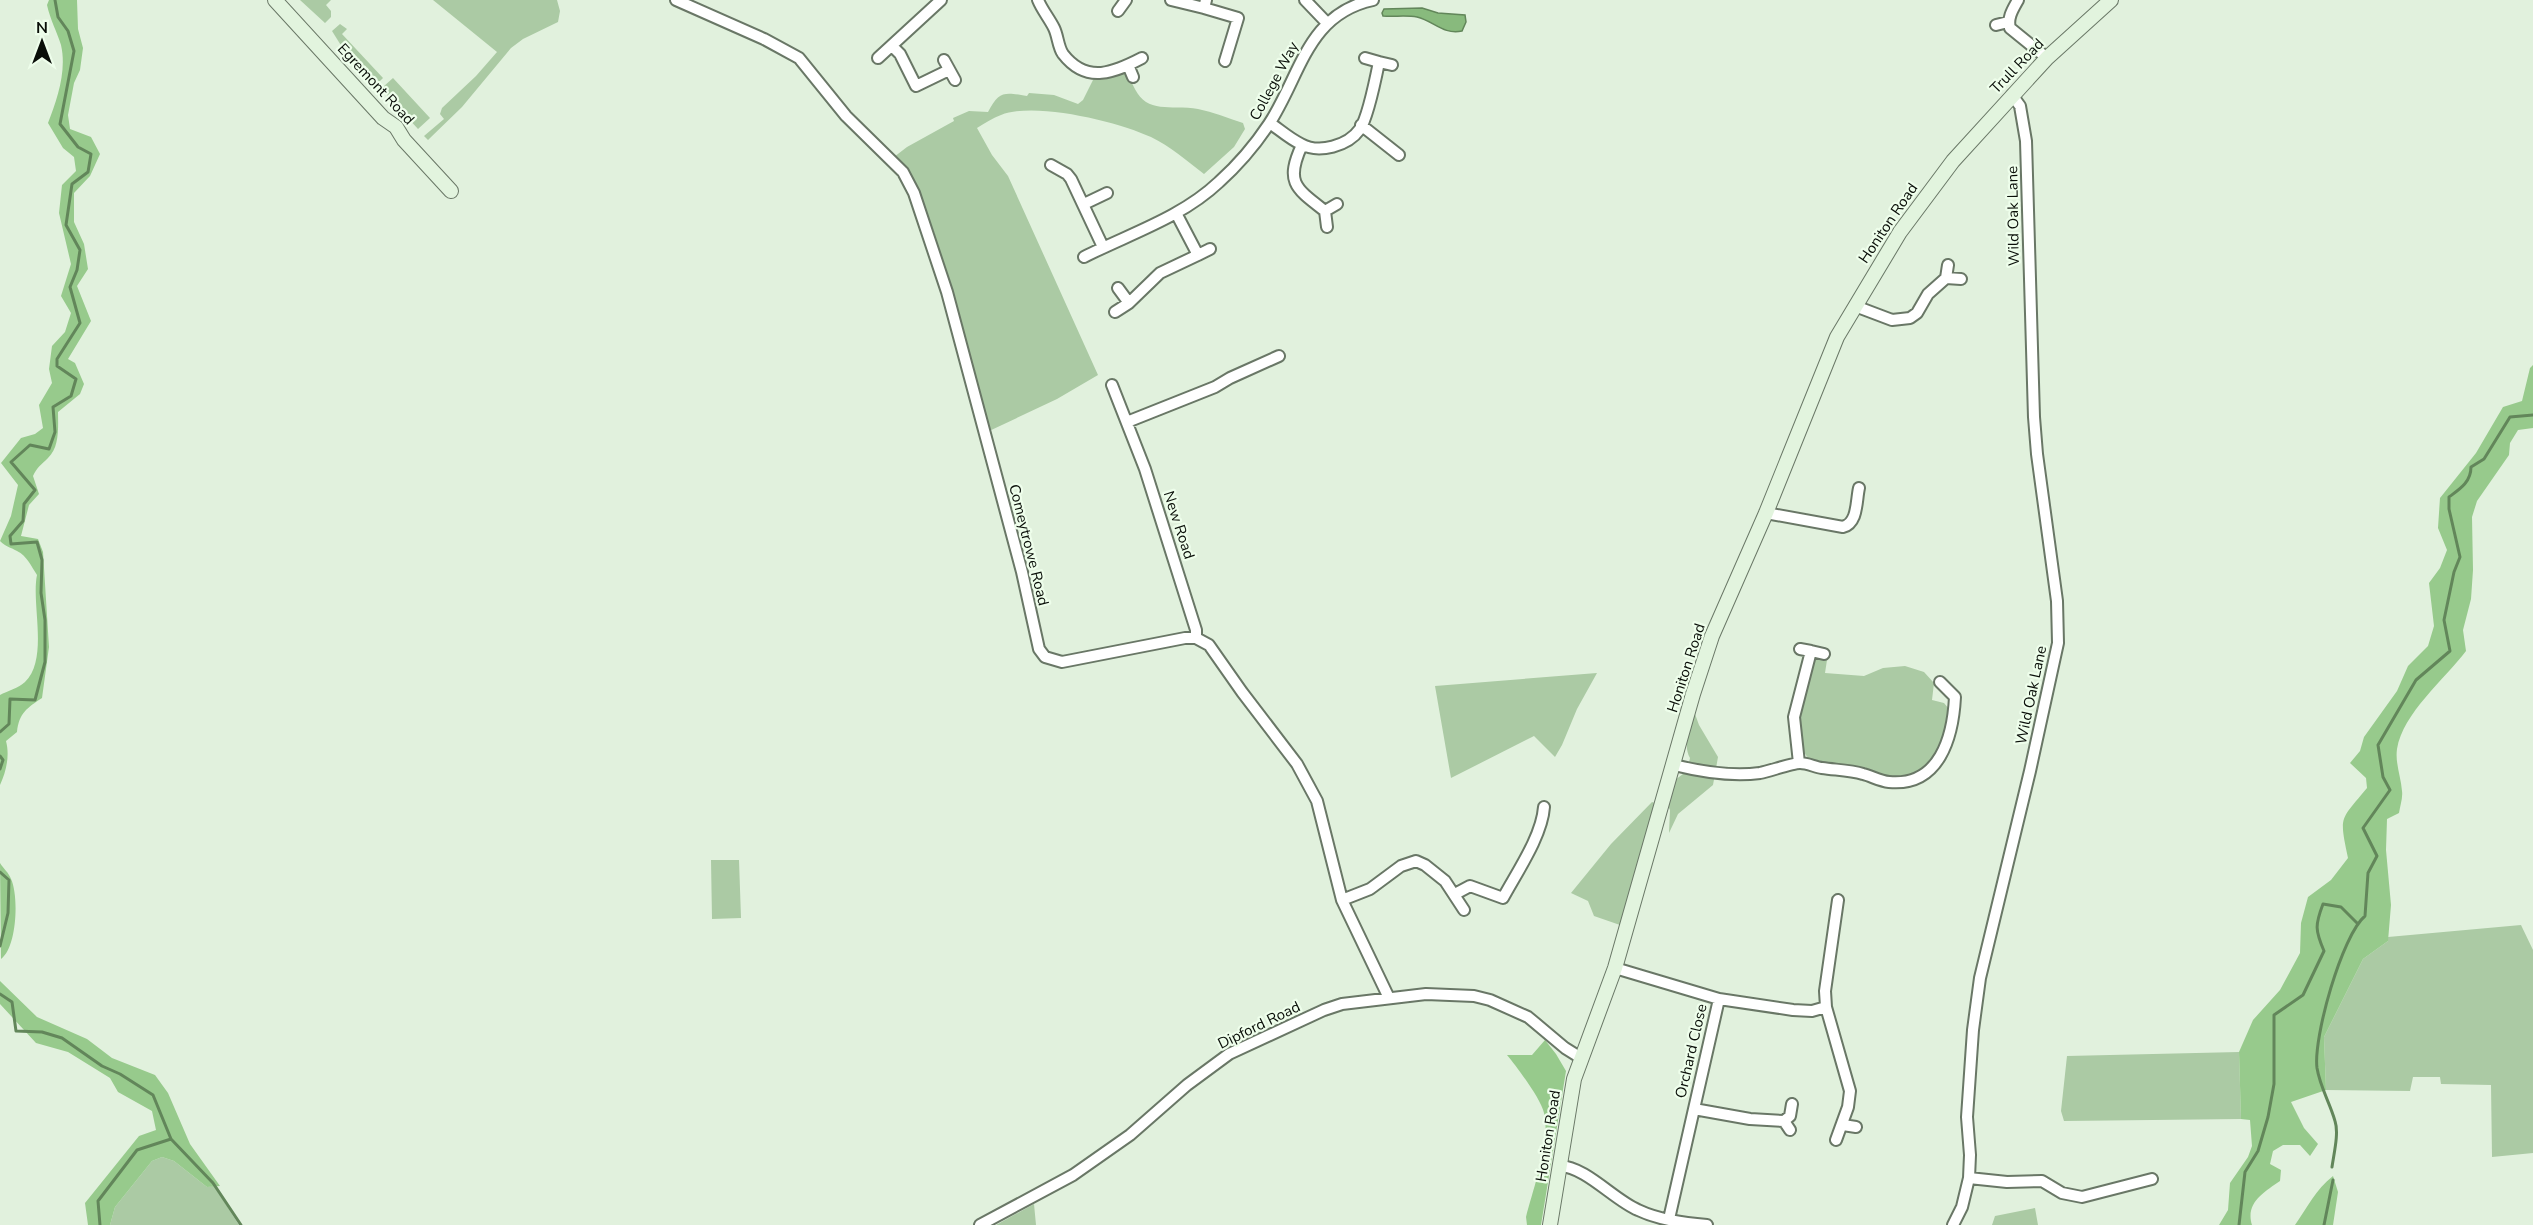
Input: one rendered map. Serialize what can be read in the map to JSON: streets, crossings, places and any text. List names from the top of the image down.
{
  "streets": {
    "street": [
      "Trull Road",
      "College Way",
      "Egremont Road",
      "Wild Oak Lane",
      "Honiton Road",
      "New Road",
      "Comeytrowe Road",
      "Dipford Road",
      "Orchard Close"
    ]
  },
  "crossings": [
    ["Trull Road", "Wild Oak Lane"],
    ["Trull Road", "Honiton Road"],
    ["Honiton Road", "Dipford Road"],
    ["New Road", "Comeytrowe Road"]
  ],
  "north": "top"
}
